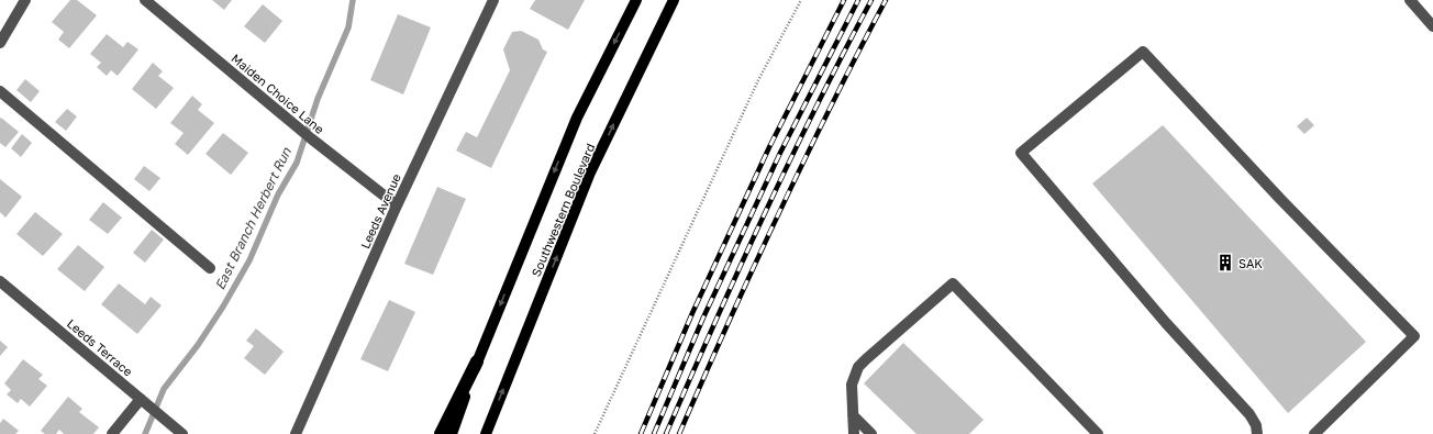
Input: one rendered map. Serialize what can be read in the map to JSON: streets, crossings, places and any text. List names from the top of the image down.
{
  "streets": {
    "main road": ["Southwestern Boulevard"],
    "street": ["Maiden Choice Lane", "Leeds Avenue", "Leeds Terrace"]
  },
  "crossings": [
    ["Maiden Choice Lane", "Leeds Avenue"]
  ],
  "water": ["East Branch Herbert Run"],
  "places": {
    "building": ["SAK"]
  }
}
